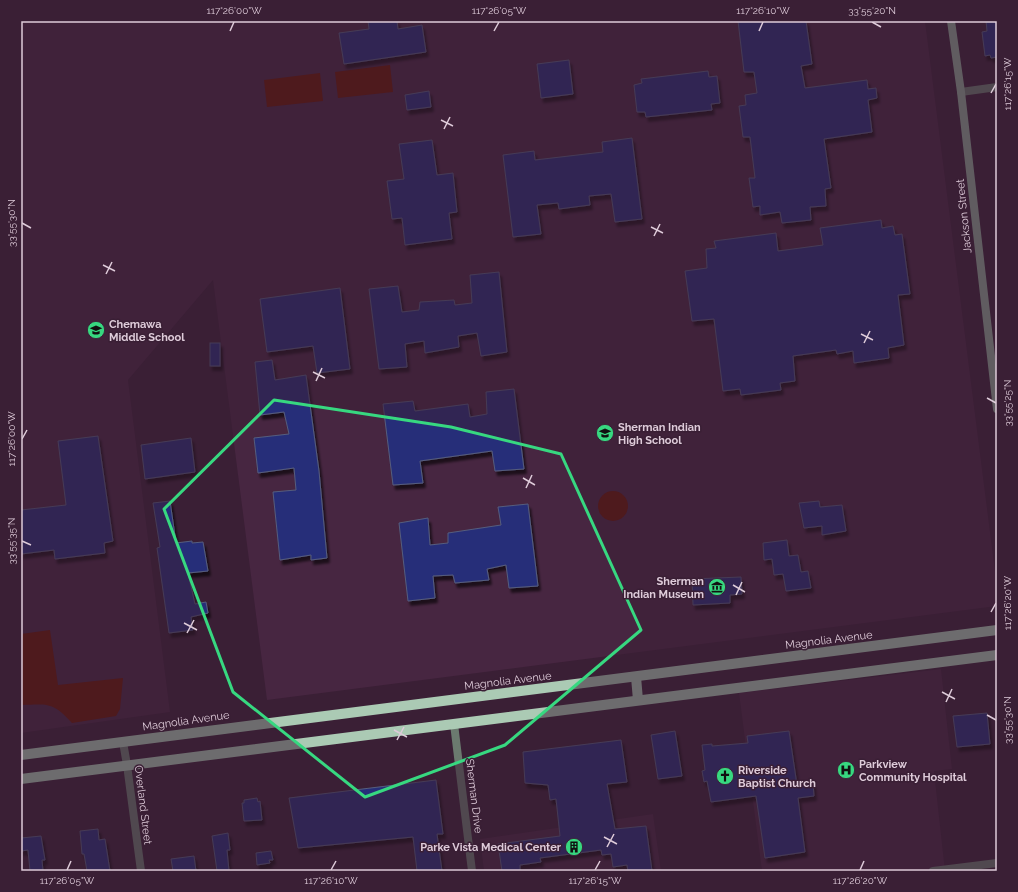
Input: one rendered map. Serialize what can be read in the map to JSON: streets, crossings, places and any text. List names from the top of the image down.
{
  "streets": {
    "main road": ["Magnolia Avenue"],
    "street": ["Jackson Street", "Sherman Drive", "Overland Street"]
  },
  "crossings": [
    ["Magnolia Avenue", "Overland Street"]
  ],
  "places": {
    "school or university": ["Chemawa Middle School", "Sherman Indian High School"],
    "museum": ["Sherman Indian Museum"],
    "hospital": ["Parkview Community Hospital"],
    "church": ["Riverside Baptist Church"],
    "building": ["Parke Vista Medical Center"]
  },
  "coordinates": [
    "117°26'00\"W",
    "117°26'05\"W",
    "117°26'10\"W",
    "33°55'20\"N",
    "117°26'15\"W",
    "33°55'30\"N",
    "33°55'25\"N",
    "33°55'35\"N",
    "117°26'20\"W"
  ]
}
